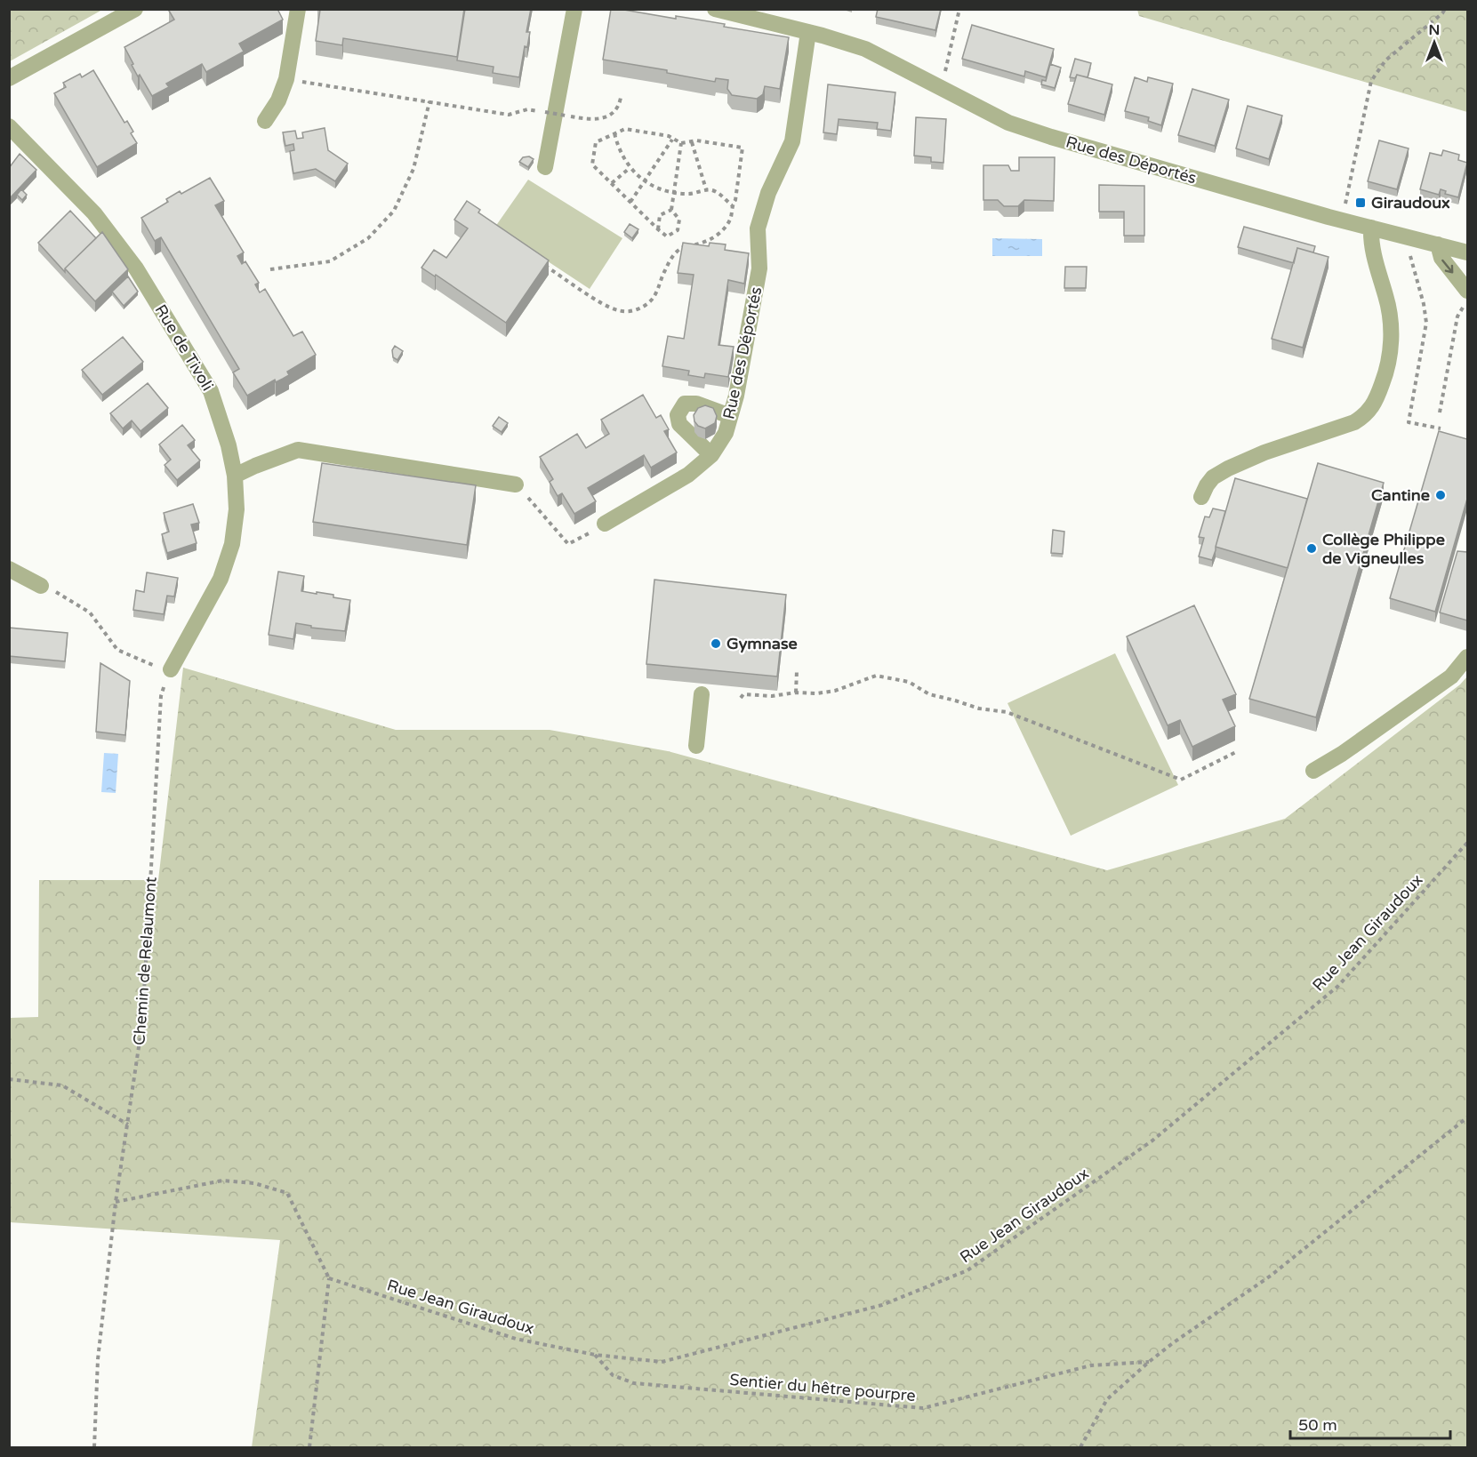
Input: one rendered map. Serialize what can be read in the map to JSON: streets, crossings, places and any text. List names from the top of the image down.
{
  "streets": {
    "street": ["Rue des Déportés", "Rue de Tivoli"],
    "path": ["Rue Jean Giraudoux", "Chemin de Relaumont", "Sentier du hêtre pourpre"]
  },
  "crossings": [
    ["Rue de Tivoli", "Chemin de Relaumont"],
    ["Rue Jean Giraudoux", "Sentier du hêtre pourpre"]
  ],
  "places": {
    "transit": ["Giraudoux"],
    "other": ["Cantine", "Collège Philippe de Vigneulles", "Gymnase"]
  },
  "scale_bar": "50 m",
  "north": "top"
}
